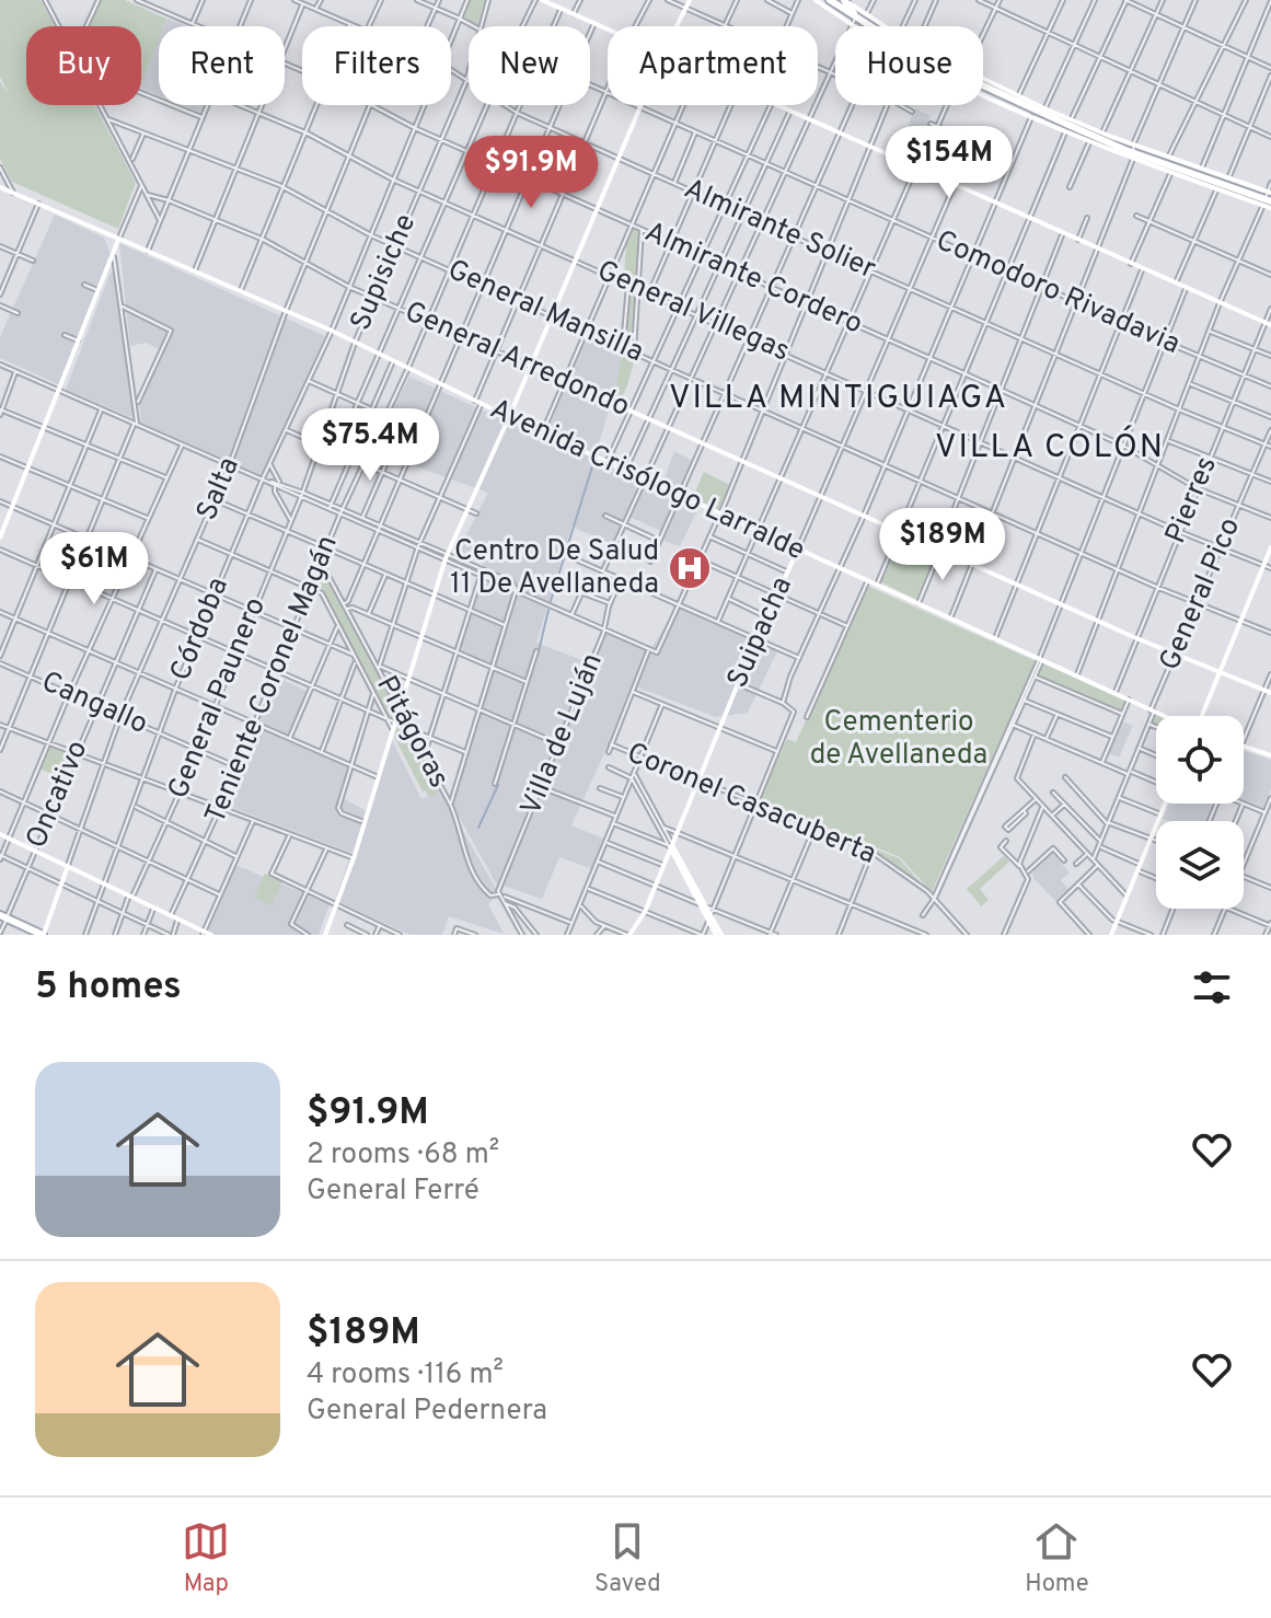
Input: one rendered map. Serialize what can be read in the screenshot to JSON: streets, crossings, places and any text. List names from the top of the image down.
{
  "streets": {
    "street": [
      "Almirante Solier",
      "Supisiche",
      "Almirante Cordero",
      "Comodoro Rivadavia",
      "General Mansilla",
      "General Villegas",
      "General Arredondo",
      "Avenida Crisólogo Larralde",
      "Salta",
      "Pierres",
      "General Pico",
      "Córdoba",
      "Suipacha",
      "Teniente Coronel Magán",
      "General Paunero",
      "Cangallo",
      "Pitágoras",
      "Villa de Luján",
      "Oncativo",
      "Coronel Casacuberta"
    ]
  },
  "crossings": [
    ["Almirante Solier", "Supisiche"],
    ["Almirante Solier", "Pierres"],
    ["Almirante Solier", "General Pico"],
    ["Almirante Solier", "Suipacha"],
    ["Almirante Solier", "Teniente Coronel Magán"],
    ["Supisiche", "Almirante Cordero"],
    ["Supisiche", "General Mansilla"],
    ["Supisiche", "General Villegas"],
    ["Supisiche", "General Arredondo"],
    ["Supisiche", "Avenida Crisólogo Larralde"],
    ["Supisiche", "General Paunero"],
    ["Almirante Cordero", "Salta"],
    ["Almirante Cordero", "Pierres"],
    ["Almirante Cordero", "General Pico"],
    ["Almirante Cordero", "Córdoba"],
    ["Almirante Cordero", "Suipacha"],
    ["Almirante Cordero", "Teniente Coronel Magán"],
    ["Comodoro Rivadavia", "Pierres"],
    ["Comodoro Rivadavia", "Córdoba"],
    ["Comodoro Rivadavia", "Suipacha"],
    ["General Mansilla", "Salta"],
    ["General Mansilla", "Pierres"],
    ["General Mansilla", "General Pico"],
    ["General Mansilla", "Córdoba"],
    ["General Mansilla", "Suipacha"],
    ["General Mansilla", "Teniente Coronel Magán"],
    ["General Villegas", "Salta"],
    ["General Villegas", "Pierres"],
    ["General Villegas", "General Pico"],
    ["General Villegas", "Córdoba"],
    ["General Villegas", "Suipacha"],
    ["General Villegas", "Teniente Coronel Magán"],
    ["General Arredondo", "Salta"],
    ["General Arredondo", "Pierres"],
    ["General Arredondo", "General Pico"],
    ["General Arredondo", "Córdoba"],
    ["General Arredondo", "Suipacha"],
    ["General Arredondo", "Teniente Coronel Magán"],
    ["Avenida Crisólogo Larralde", "Salta"],
    ["Avenida Crisólogo Larralde", "Pierres"],
    ["Avenida Crisólogo Larralde", "General Pico"],
    ["Avenida Crisólogo Larralde", "Córdoba"],
    ["Avenida Crisólogo Larralde", "Suipacha"],
    ["Avenida Crisólogo Larralde", "Teniente Coronel Magán"],
    ["Salta", "Cangallo"],
    ["Córdoba", "Cangallo"],
    ["Suipacha", "Coronel Casacuberta"],
    ["Teniente Coronel Magán", "Cangallo"],
    ["Teniente Coronel Magán", "Pitágoras"],
    ["General Paunero", "Cangallo"],
    ["Cangallo", "Oncativo"],
    ["Pitágoras", "Villa de Luján"]
  ],
  "districts": ["VILLA MINTIGUIAGA", "VILLA COLÓN"],
  "parks": ["Cementerio de Avellaneda"],
  "places": {
    "hospital": ["Centro De Salud 11 De Avellaneda"]
  },
  "page": {
    "chip": [
      "Buy",
      "Rent",
      "Filters",
      "New",
      "Apartment",
      "House"
    ],
    "price": [
      "$154M",
      "$91.9M",
      "$75.4M",
      "$189M",
      "$61M"
    ],
    "heading": "5 homes",
    "list": [
      {
        "name": "$91.9M",
        "note": "2 rooms · 68 m² · General Ferré"
      },
      {
        "name": "$189M",
        "note": "4 rooms · 116 m² · General Pedernera"
      }
    ],
    "tabs": ["Map", "Saved", "Home"]
  }
}
